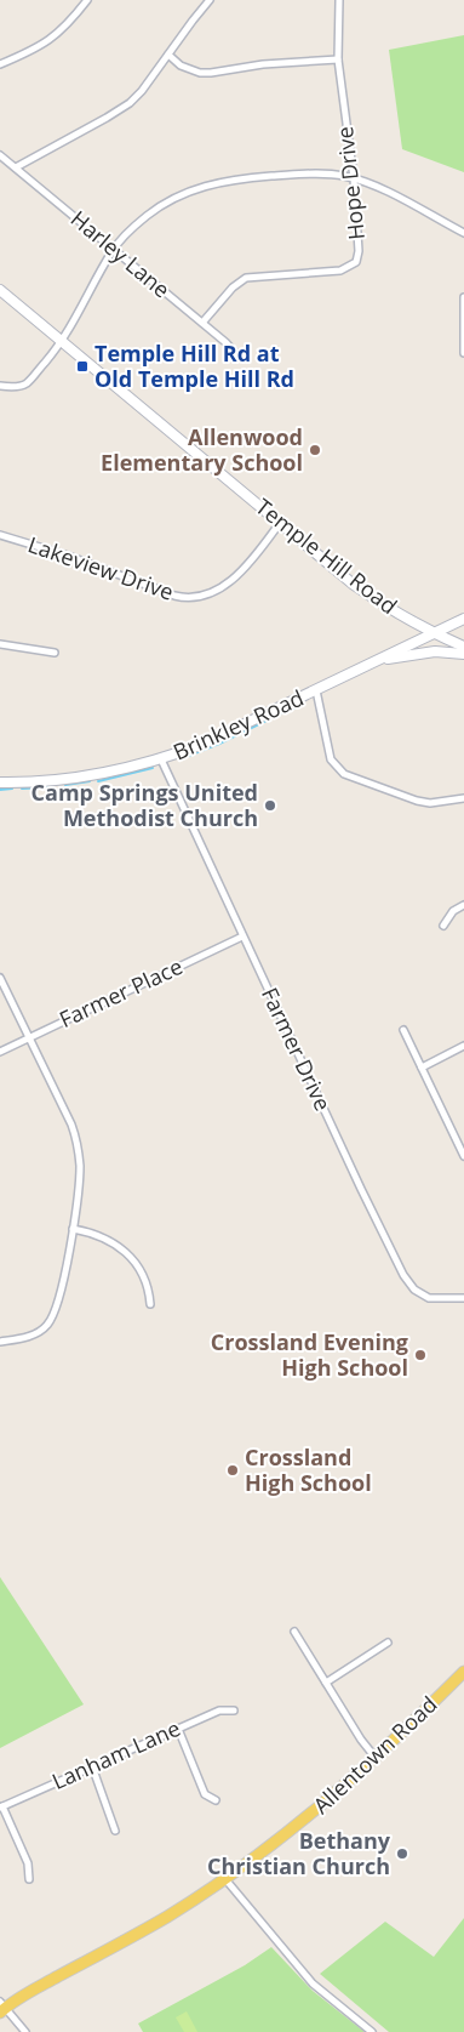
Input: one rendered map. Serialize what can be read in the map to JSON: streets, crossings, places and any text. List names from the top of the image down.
{
  "streets": {
    "main road": ["Temple Hill Road", "Brinkley Road", "Allentown Road"],
    "street": [
      "Hope Drive",
      "Harley Lane",
      "Lakeview Drive",
      "Farmer Place",
      "Farmer Drive",
      "Lanham Lane"
    ]
  },
  "crossings": [
    ["Hope Drive", "Harley Lane"],
    ["Temple Hill Road", "Lakeview Drive"],
    ["Temple Hill Road", "Brinkley Road"],
    ["Brinkley Road", "Farmer Drive"],
    ["Farmer Place", "Farmer Drive"]
  ],
  "places": {
    "transit": ["Temple Hill Rd at Old Temple Hill Rd"],
    "other": [
      "Allenwood Elementary School",
      "Camp Springs United Methodist Church",
      "Crossland Evening High School",
      "Crossland High School",
      "Bethany Christian Church"
    ]
  }
}
